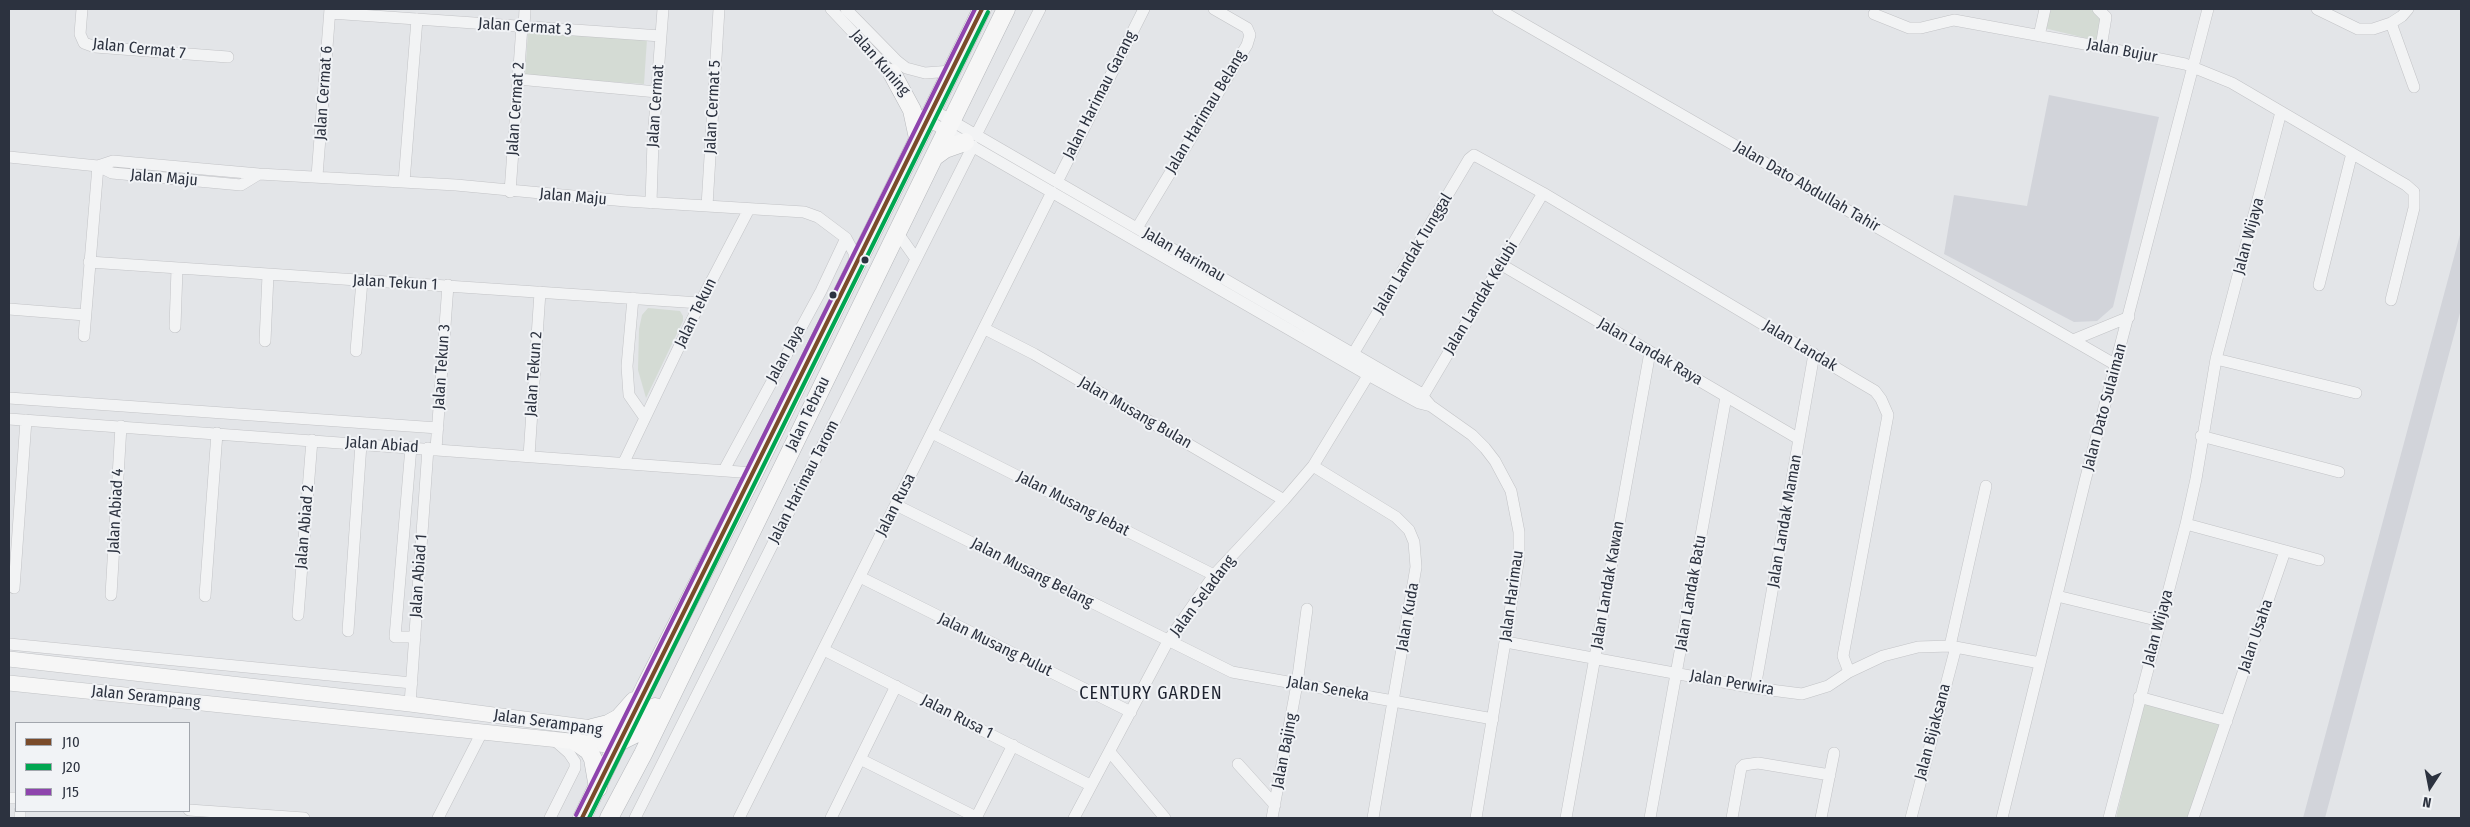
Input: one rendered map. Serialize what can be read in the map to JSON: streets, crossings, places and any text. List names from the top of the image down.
{
  "streets": {
    "highway": ["Jalan Tebrau"],
    "main road": ["Jalan Serampang"],
    "street": [
      "Jalan Cermat 3",
      "Jalan Cermat 7",
      "Jalan Bujur",
      "Jalan Kuning",
      "Jalan Cermat 6",
      "Jalan Harimau Garang",
      "Jalan Cermat",
      "Jalan Cermat 5",
      "Jalan Cermat 2",
      "Jalan Harimau Belang",
      "Jalan Maju",
      "Jalan Dato Abdullah Tahir",
      "Jalan Wijaya",
      "Jalan Landak Tunggal",
      "Jalan Harimau",
      "Jalan Tekun 1",
      "Jalan Landak Kelubi",
      "Jalan Tekun",
      "Jalan Landak",
      "Jalan Landak Raya",
      "Jalan Jaya",
      "Jalan Tekun 3",
      "Jalan Tekun 2",
      "Jalan Dato Sulaiman",
      "Jalan Musang Bulan",
      "Jalan Abiad",
      "Jalan Harimau Tarom",
      "Jalan Musang Jebat",
      "Jalan Rusa",
      "Jalan Abiad 4",
      "Jalan Landak Maman",
      "Jalan Abiad 2",
      "Jalan Musang Belang",
      "Jalan Abiad 1",
      "Jalan Landak Kawan",
      "Jalan Landak Batu",
      "Jalan Seladang",
      "Jalan Kuda",
      "Jalan Usaha",
      "Jalan Musang Pulut",
      "Jalan Perwira",
      "Jalan Seneka",
      "Jalan Rusa 1",
      "Jalan Bijaksana",
      "Jalan Bajing"
    ]
  },
  "crossings": [
    ["Jalan Cermat 3", "Jalan Cermat 6"],
    ["Jalan Cermat 3", "Jalan Cermat"],
    ["Jalan Cermat 3", "Jalan Cermat 2"],
    ["Jalan Bujur", "Jalan Wijaya"],
    ["Jalan Bujur", "Jalan Dato Sulaiman"],
    ["Jalan Kuning", "Jalan Harimau"],
    ["Jalan Kuning", "Jalan Tebrau"],
    ["Jalan Cermat 6", "Jalan Maju"],
    ["Jalan Harimau Garang", "Jalan Harimau"],
    ["Jalan Harimau Garang", "Jalan Rusa"],
    ["Jalan Cermat", "Jalan Maju"],
    ["Jalan Cermat 5", "Jalan Maju"],
    ["Jalan Cermat 2", "Jalan Maju"],
    ["Jalan Harimau Belang", "Jalan Harimau"],
    ["Jalan Maju", "Jalan Tekun"],
    ["Jalan Maju", "Jalan Jaya"],
    ["Jalan Dato Abdullah Tahir", "Jalan Dato Sulaiman"],
    ["Jalan Landak Tunggal", "Jalan Harimau"],
    ["Jalan Landak Tunggal", "Jalan Landak"],
    ["Jalan Harimau", "Jalan Landak Kelubi"],
    ["Jalan Harimau", "Jalan Tebrau"],
    ["Jalan Harimau", "Jalan Harimau Tarom"],
    ["Jalan Harimau", "Jalan Rusa"],
    ["Jalan Harimau", "Jalan Seladang"],
    ["Jalan Harimau", "Jalan Perwira"],
    ["Jalan Harimau", "Jalan Seneka"],
    ["Jalan Tekun 1", "Jalan Tekun"],
    ["Jalan Tekun 1", "Jalan Tekun 3"],
    ["Jalan Tekun 1", "Jalan Tekun 2"],
    ["Jalan Landak Kelubi", "Jalan Landak"],
    ["Jalan Landak Kelubi", "Jalan Landak Raya"],
    ["Jalan Tekun", "Jalan Abiad"],
    ["Jalan Landak", "Jalan Landak Maman"],
    ["Jalan Landak", "Jalan Perwira"],
    ["Jalan Landak Raya", "Jalan Landak Maman"],
    ["Jalan Landak Raya", "Jalan Landak Kawan"],
    ["Jalan Landak Raya", "Jalan Landak Batu"],
    ["Jalan Jaya", "Jalan Abiad"],
    ["Jalan Tekun 3", "Jalan Abiad"],
    ["Jalan Tekun 3", "Jalan Abiad 1"],
    ["Jalan Tekun 2", "Jalan Abiad"],
    ["Jalan Dato Sulaiman", "Jalan Perwira"],
    ["Jalan Musang Bulan", "Jalan Rusa"],
    ["Jalan Musang Bulan", "Jalan Seladang"],
    ["Jalan Tebrau", "Jalan Abiad"],
    ["Jalan Tebrau", "Jalan Serampang"],
    ["Jalan Abiad", "Jalan Abiad 4"],
    ["Jalan Abiad", "Jalan Abiad 2"],
    ["Jalan Abiad", "Jalan Abiad 1"],
    ["Jalan Musang Jebat", "Jalan Rusa"],
    ["Jalan Musang Jebat", "Jalan Seladang"],
    ["Jalan Rusa", "Jalan Musang Belang"],
    ["Jalan Rusa", "Jalan Musang Pulut"],
    ["Jalan Rusa", "Jalan Rusa 1"],
    ["Jalan Landak Maman", "Jalan Perwira"],
    ["Jalan Musang Belang", "Jalan Seladang"],
    ["Jalan Musang Belang", "Jalan Seneka"],
    ["Jalan Abiad 1", "Jalan Serampang"],
    ["Jalan Landak Kawan", "Jalan Perwira"],
    ["Jalan Landak Batu", "Jalan Perwira"],
    ["Jalan Seladang", "Jalan Kuda"],
    ["Jalan Seladang", "Jalan Musang Pulut"],
    ["Jalan Seladang", "Jalan Seneka"],
    ["Jalan Seladang", "Jalan Rusa 1"],
    ["Jalan Kuda", "Jalan Seneka"],
    ["Jalan Perwira", "Jalan Bijaksana"],
    ["Jalan Seneka", "Jalan Bajing"]
  ],
  "districts": ["CENTURY GARDEN"],
  "lines": ["transit line J10", "transit line J15", "transit line J20"],
  "legend": ["J10", "J20", "J15"],
  "north": "bottom"
}
